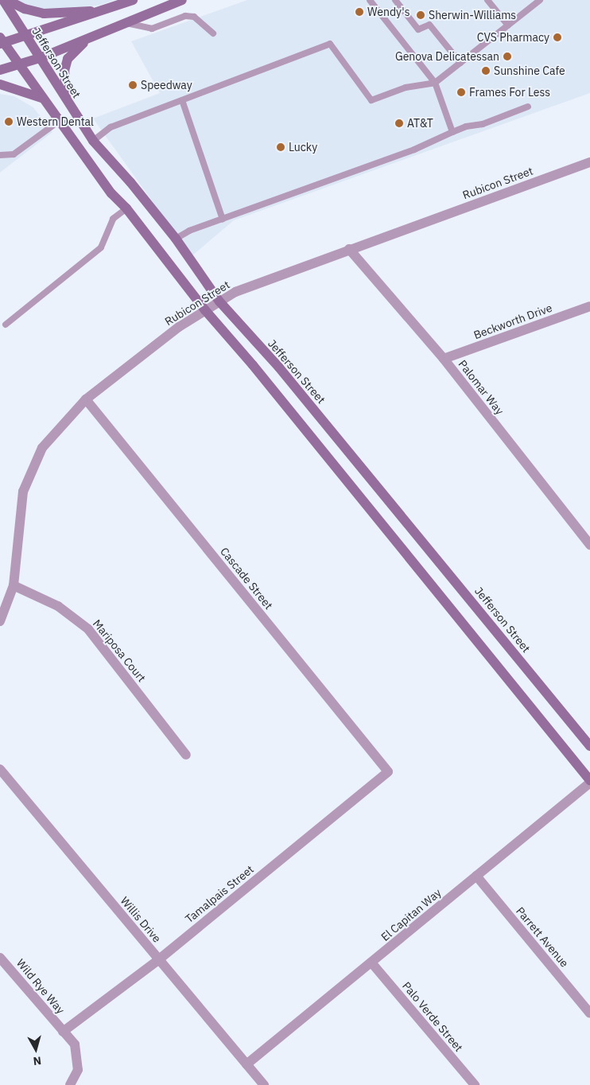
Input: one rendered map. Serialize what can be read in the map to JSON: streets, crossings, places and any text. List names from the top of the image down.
{
  "streets": {
    "main road": ["Jefferson Street"],
    "street": [
      "Rubicon Street",
      "Beckworth Drive",
      "Palomar Way",
      "Cascade Street",
      "Mariposa Court",
      "Tamalpais Street",
      "El Capitan Way",
      "Willis Drive",
      "Parrett Avenue",
      "Wild Rye Way",
      "Palo Verde Street"
    ]
  },
  "crossings": [
    ["Jefferson Street", "Rubicon Street"],
    ["Rubicon Street", "Palomar Way"],
    ["Rubicon Street", "Cascade Street"],
    ["Rubicon Street", "Mariposa Court"],
    ["Beckworth Drive", "Palomar Way"],
    ["Cascade Street", "Tamalpais Street"],
    ["Tamalpais Street", "Willis Drive"],
    ["Tamalpais Street", "Wild Rye Way"],
    ["El Capitan Way", "Willis Drive"],
    ["El Capitan Way", "Parrett Avenue"],
    ["El Capitan Way", "Palo Verde Street"]
  ],
  "places": [
    "Wendy's",
    "Sherwin-Williams",
    "CVS Pharmacy",
    "Genova Delicatessan",
    "Sunshine Cafe",
    "Speedway",
    "Frames For Less",
    "Western Dental",
    "AT&T",
    "Lucky"
  ],
  "north": "bottom"
}
